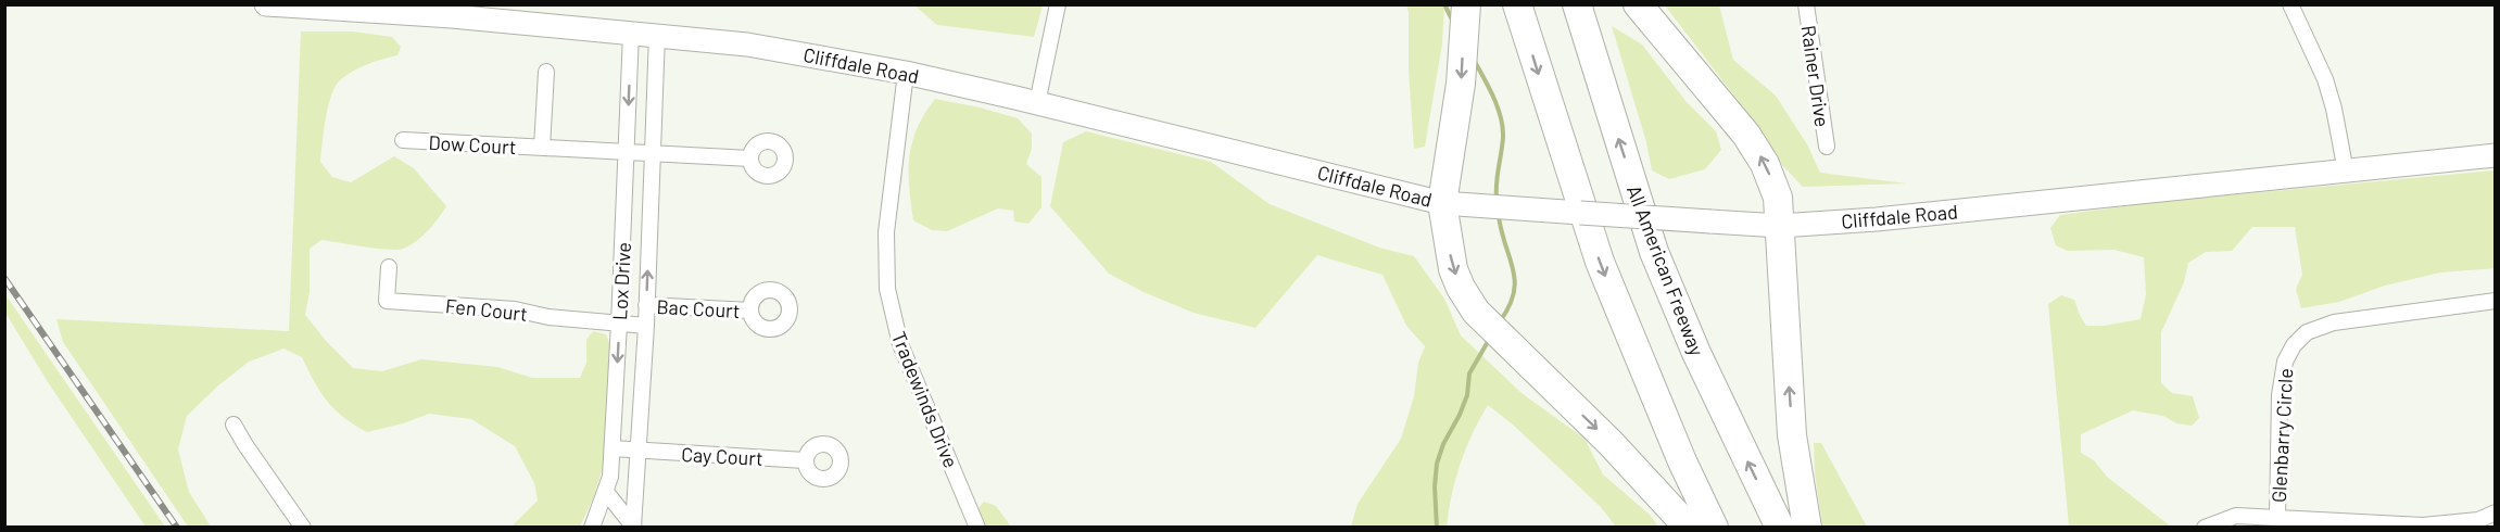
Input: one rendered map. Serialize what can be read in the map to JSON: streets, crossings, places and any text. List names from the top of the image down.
{
  "streets": {
    "highway": ["All American Freeway"],
    "main road": ["Cliffdale Road"],
    "street": [
      "Rainer Drive",
      "Dow Court",
      "Lox Drive",
      "Bac Court",
      "Fen Court",
      "Tradewinds Drive",
      "Glenbarry Circle",
      "Cay Court"
    ]
  },
  "crossings": [
    ["Cliffdale Road", "Lox Drive"],
    ["Cliffdale Road", "Tradewinds Drive"],
    ["Dow Court", "Lox Drive"],
    ["Lox Drive", "Bac Court"],
    ["Lox Drive", "Fen Court"],
    ["Lox Drive", "Cay Court"]
  ]
}
